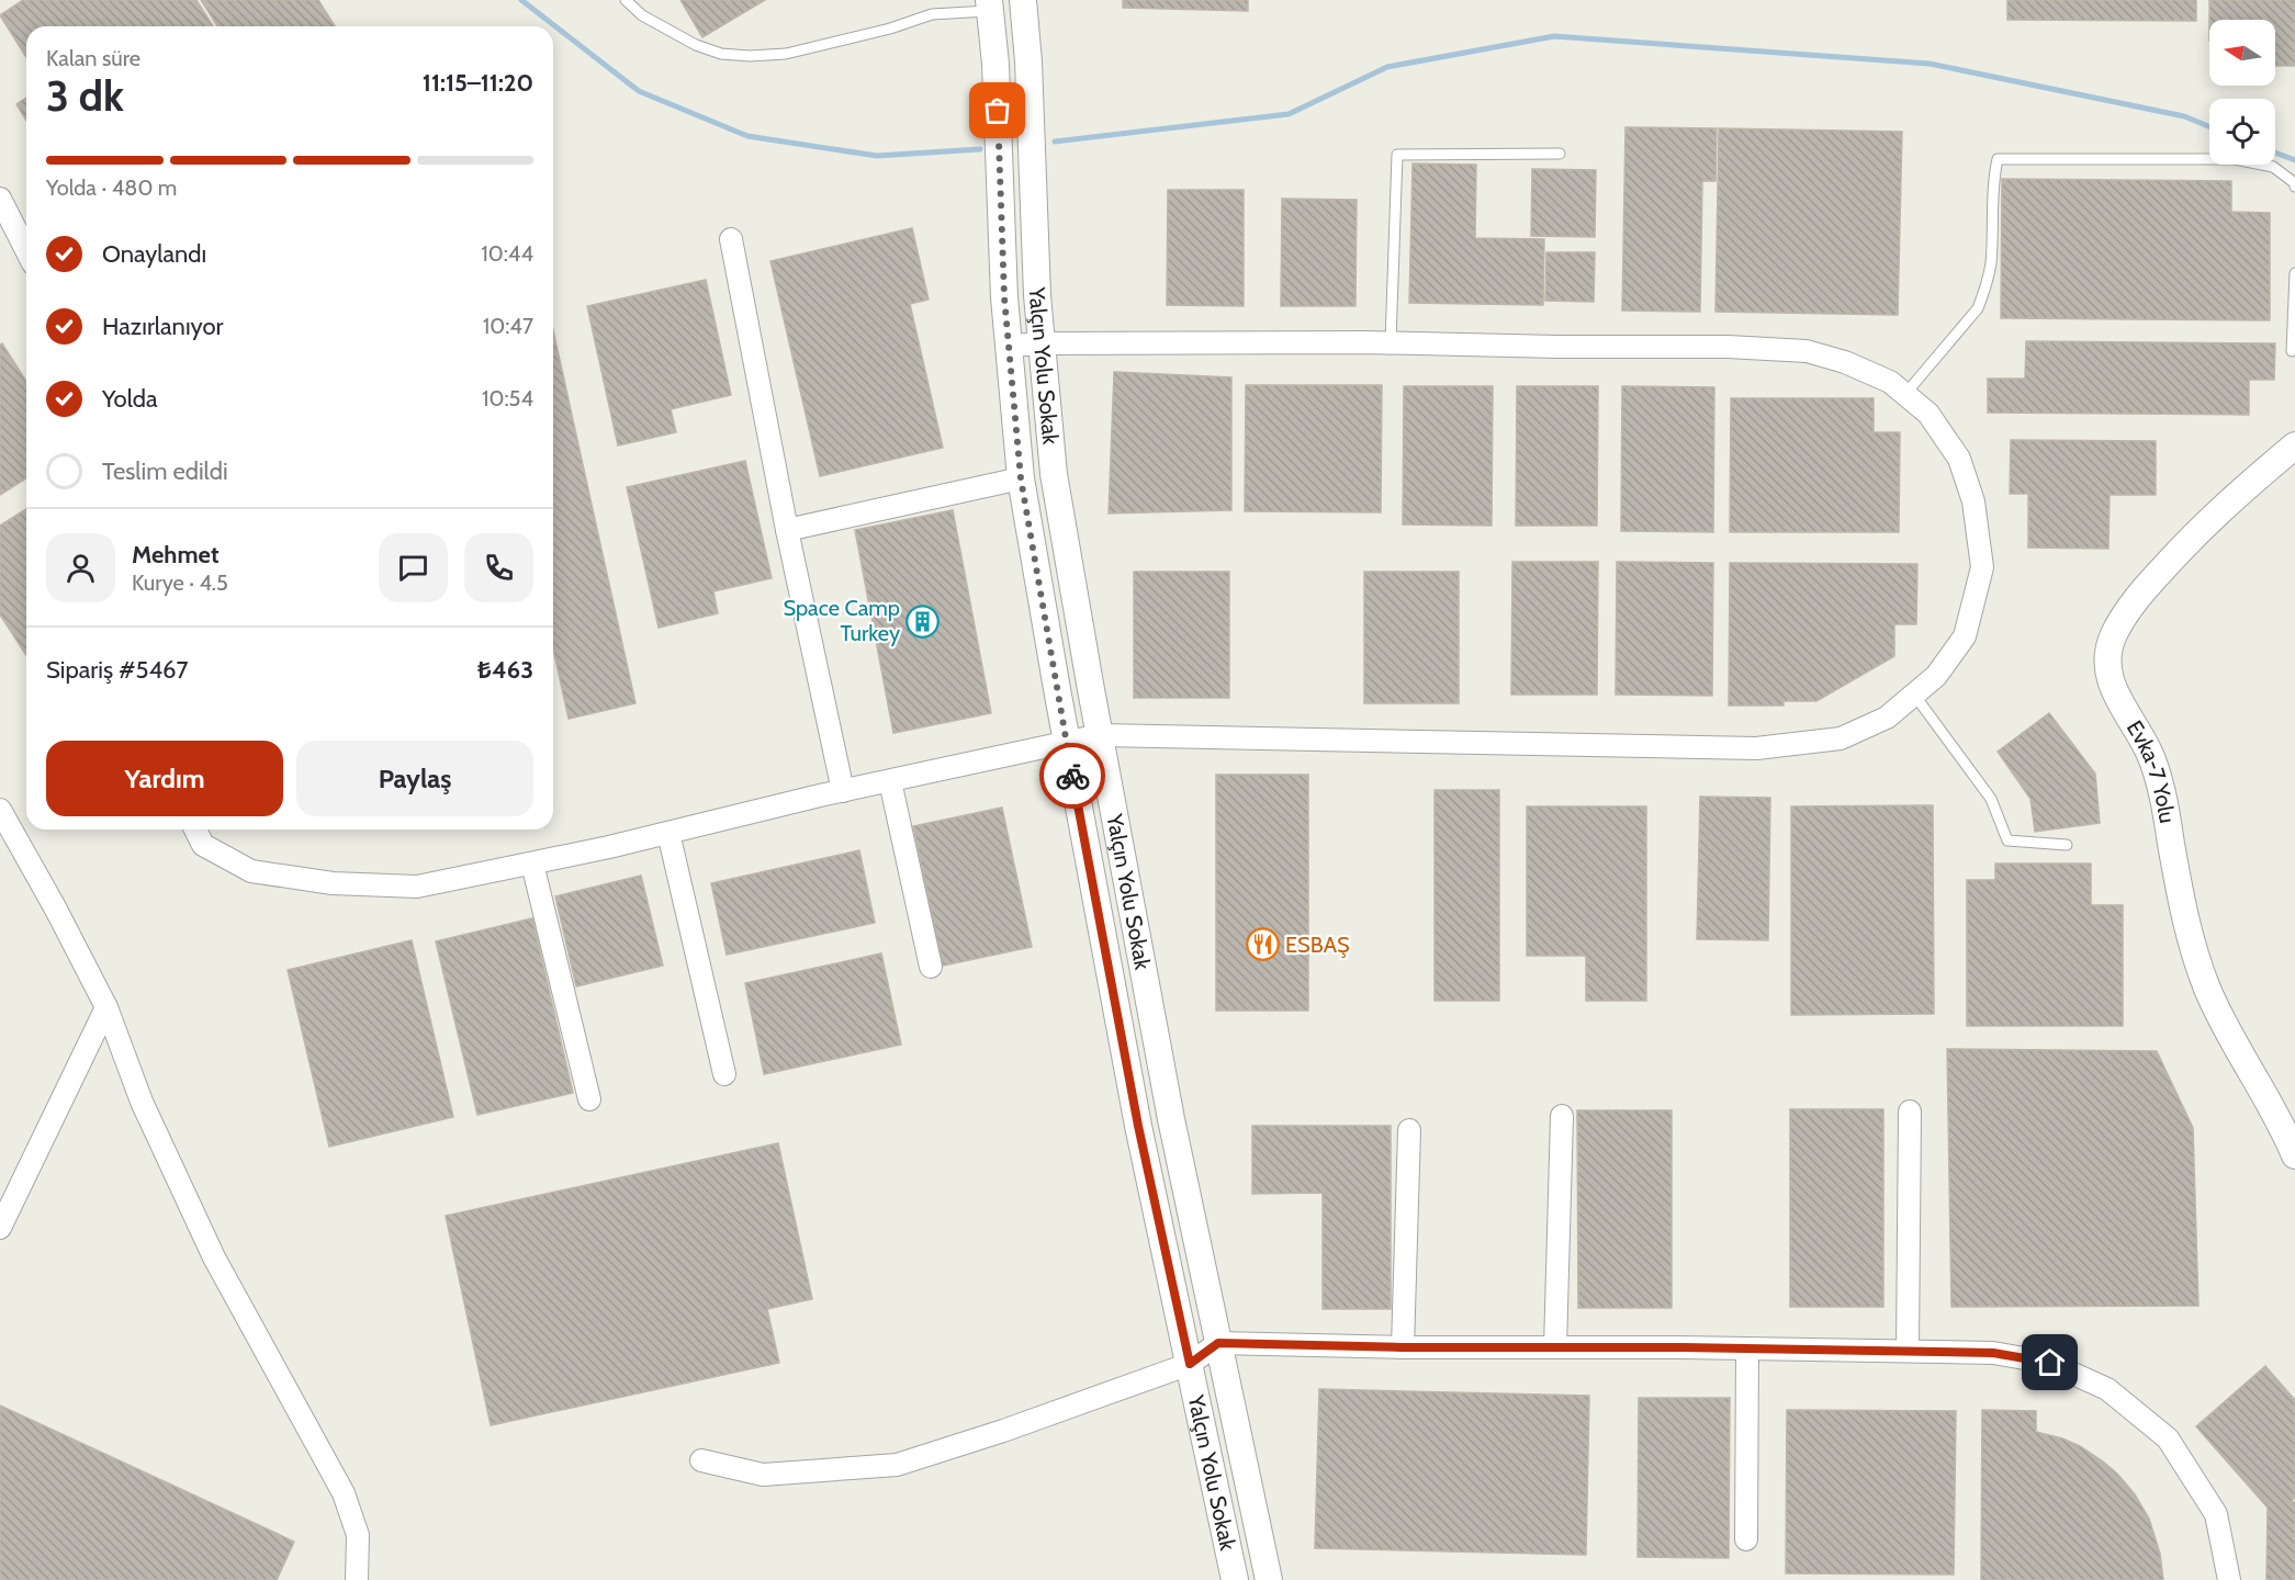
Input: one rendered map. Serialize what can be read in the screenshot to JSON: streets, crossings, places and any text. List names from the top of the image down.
{
  "streets": {
    "street": ["Yalçın Yolu Sokak", "Evka-7 Yolu"]
  },
  "places": {
    "building": ["Space Camp Turkey"],
    "restaurant": ["ESBAŞ"]
  },
  "north": "left",
  "page": {
    "heading": ["3 dk", "Kalan süre", "11:15–11:20"],
    "panel": [
      "Mehmet",
      "Kurye · 4.5",
      "Sipariş #5467",
      "₺463"
    ],
    "bar": "Yolda · 480 m",
    "list": [
      ["Onaylandı", "10:44"],
      ["Hazırlanıyor", "10:47"],
      ["Yolda", "10:54"],
      "Teslim edildi"
    ],
    "buttons": ["Yardım", "Paylaş"]
  }
}
